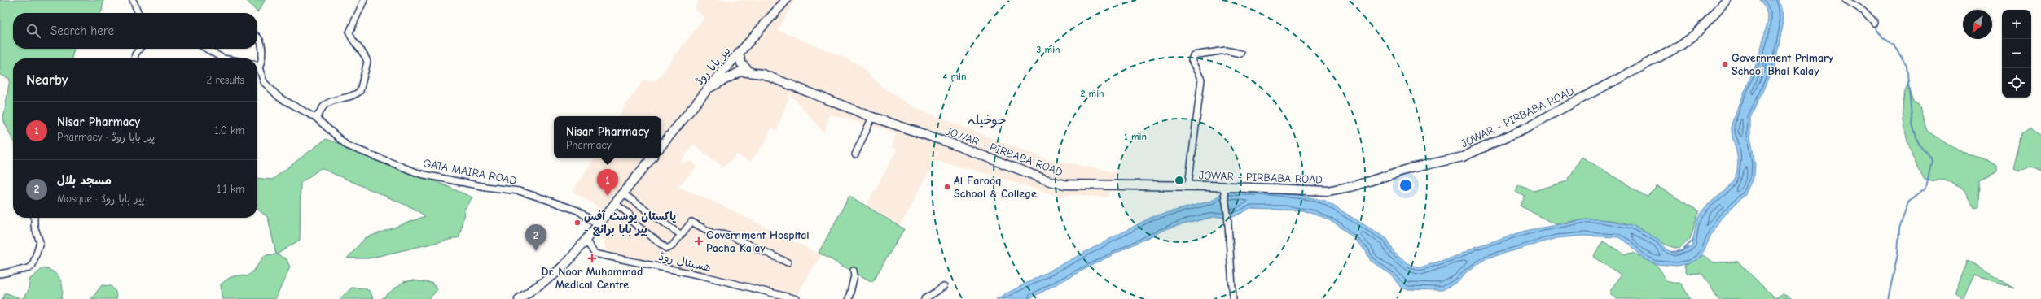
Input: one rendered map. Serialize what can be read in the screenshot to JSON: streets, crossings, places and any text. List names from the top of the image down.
{
  "streets": {
    "main road": ["پیر بابا روڈ", "JOWAR - PIRBABA ROAD"],
    "street": ["GATA MAIRA ROAD", "ھسپتال روڈ"]
  },
  "crossings": [
    ["پیر بابا روڈ", "JOWAR - PIRBABA ROAD"]
  ],
  "districts": ["جوخیلہ"],
  "places": {
    "other": ["Government Primary School Bhai Kalay", "Al Farooq School & College", "پاکستان پوسٹ آفس - پیر بابا برانچ"],
    "health": ["Government Hospital Pacha Kalay", "Dr. Noor Muhammad Medical Centre"]
  },
  "north": "bottom left",
  "page": {
    "map_buttons": ["+", "−"],
    "search": "Search here",
    "heading": ["Nearby", "2 results"],
    "list": [
      {
        "mark": "1",
        "name": "Nisar Pharmacy",
        "note": "Pharmacy · پیر بابا روڈ",
        "value": "1.0 km"
      },
      {
        "mark": "2",
        "name": "مسجد بلال",
        "note": "Mosque · پیر بابا روڈ",
        "value": "1.1 km"
      }
    ],
    "popup": ["Nisar Pharmacy", "Pharmacy"],
    "pins": ["1", "2"]
  },
  "rings": [
    "3 min",
    "4 min",
    "2 min",
    "1 min"
  ]
}
